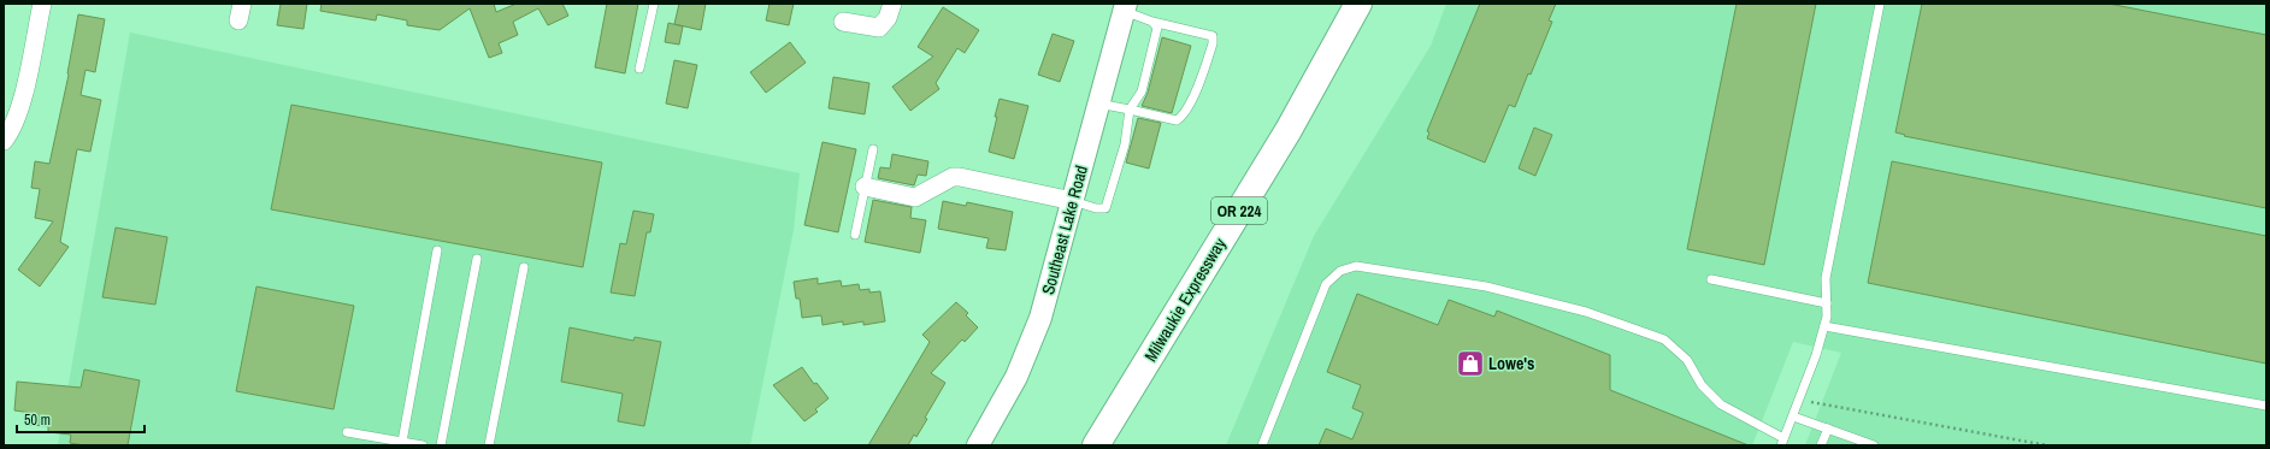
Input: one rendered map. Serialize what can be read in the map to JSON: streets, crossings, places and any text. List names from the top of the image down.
{
  "streets": {
    "highway": ["OR 224", "Milwaukie Expressway"],
    "street": ["Southeast Lake Road"]
  },
  "places": {
    "shop": ["Lowe's"]
  },
  "scale_bar": "50 m"
}
